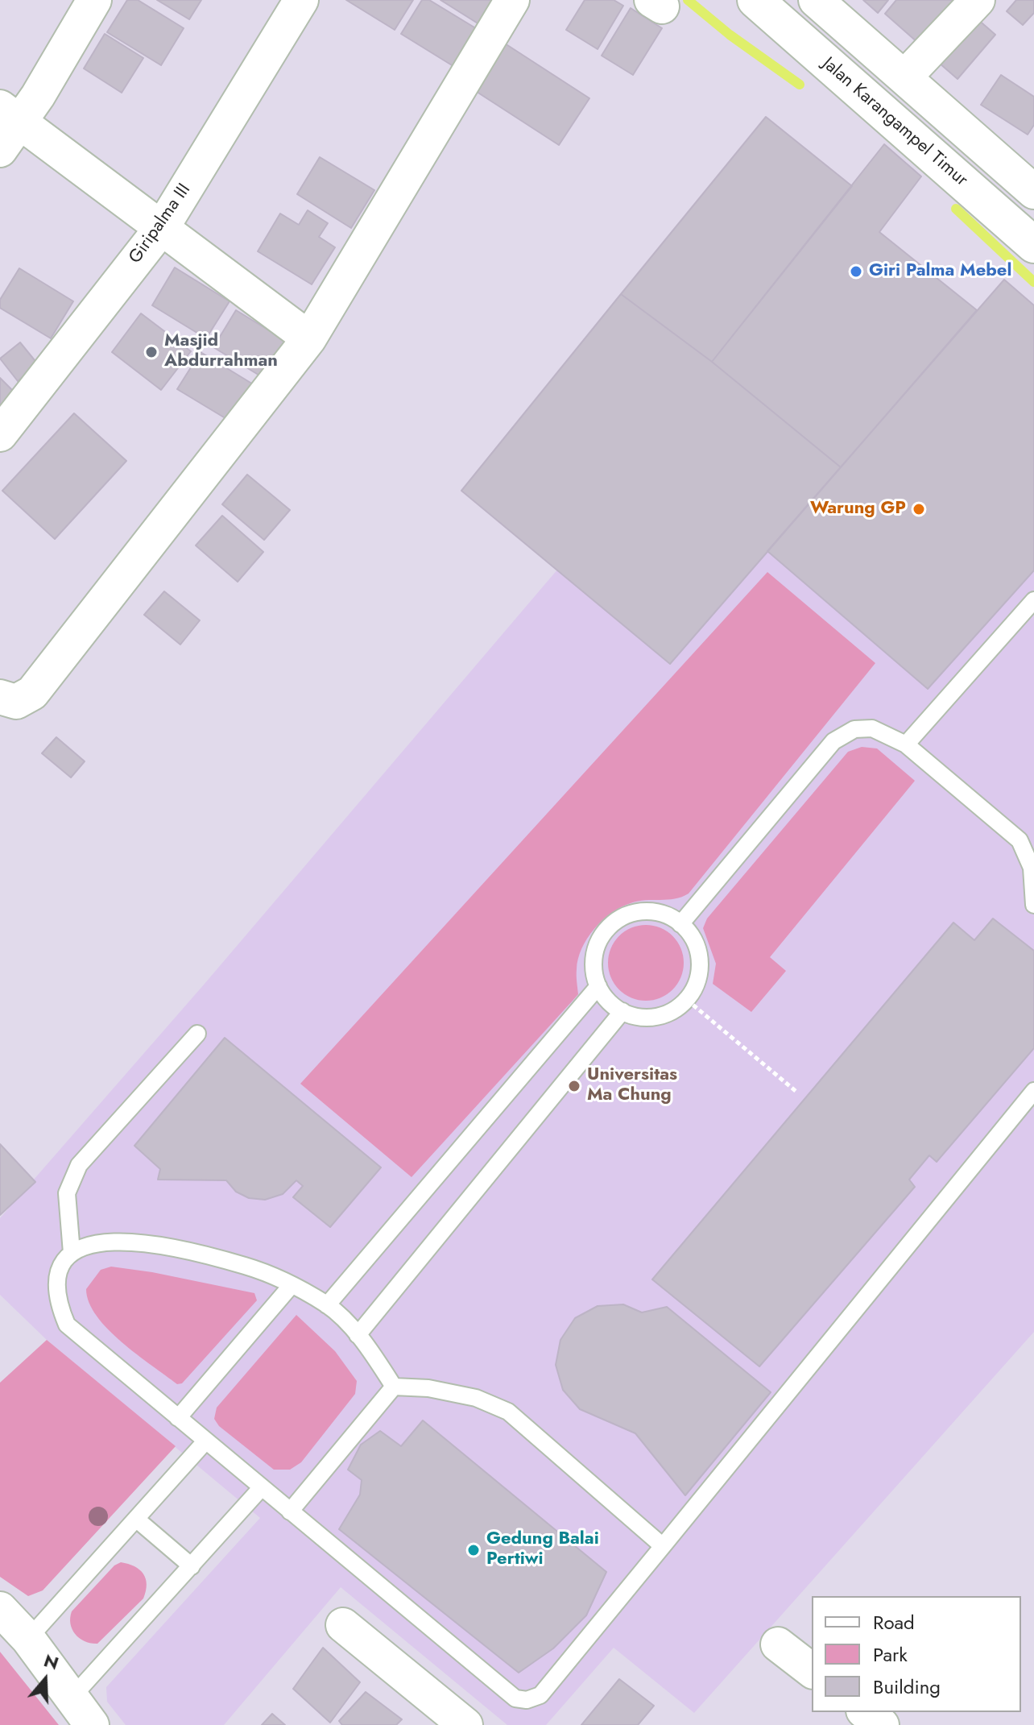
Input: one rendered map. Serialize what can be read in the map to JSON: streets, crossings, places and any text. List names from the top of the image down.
{
  "streets": {
    "street": ["Jalan Karangampel Timur", "Giripalma III"]
  },
  "places": [
    "Giri Palma Mebel",
    "Masjid Abdurrahman",
    "Warung GP",
    "Universitas Ma Chung",
    "Gedung Balai Pertiwi"
  ],
  "legend": ["Road", "Park", "Building"],
  "north": "top"
}
